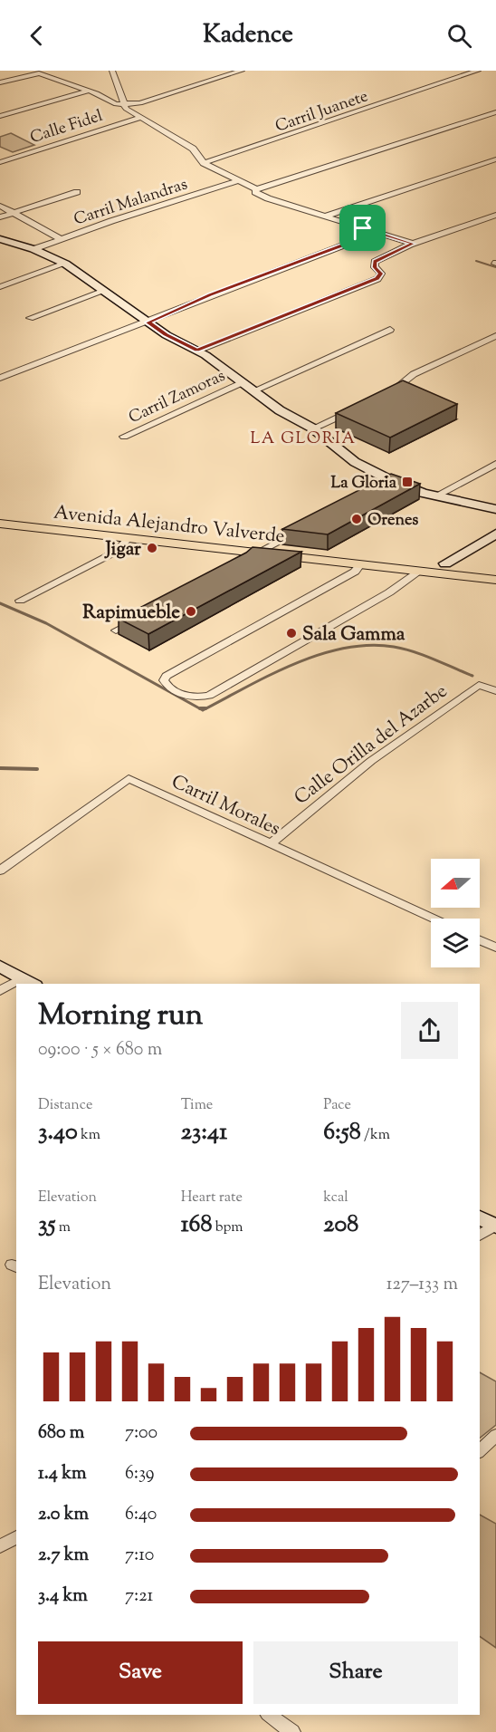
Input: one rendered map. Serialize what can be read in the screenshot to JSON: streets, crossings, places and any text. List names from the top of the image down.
{
  "streets": {
    "main road": ["Avenida Alejandro Valverde"],
    "street": [
      "Carril Juanete",
      "Calle Fidel",
      "Carril Malandras",
      "Carril Zamoras",
      "Calle Orilla del Azarbe",
      "Carril Morales"
    ]
  },
  "crossings": [
    ["Calle Orilla del Azarbe", "Carril Morales"]
  ],
  "districts": ["LA GLORIA"],
  "places": {
    "transit": ["La Gloria"],
    "other": [
      "Orenes",
      "Jigar",
      "Rapimueble",
      "Sala Gamma"
    ]
  },
  "north": "left",
  "page": {
    "header": "Kadence",
    "heading": ["Morning run", "09:00 · 5 × 680 m"],
    "stats": [
      ["Distance", "3.40 km"],
      ["Time", "23:41"],
      ["Pace", "6:58 /km"],
      ["Elevation", "35 m"],
      ["Heart rate", "168 bpm"],
      ["kcal", "208"]
    ],
    "chart": ["Elevation", "127–133 m"],
    "list": [
      {
        "name": "680 m",
        "note": "7:00"
      },
      {
        "name": "1.4 km",
        "note": "6:39"
      },
      {
        "name": "2.0 km",
        "note": "6:40"
      },
      {
        "name": "2.7 km",
        "note": "7:10"
      },
      {
        "name": "3.4 km",
        "note": "7:21"
      }
    ],
    "buttons": ["Save", "Share"]
  }
}
